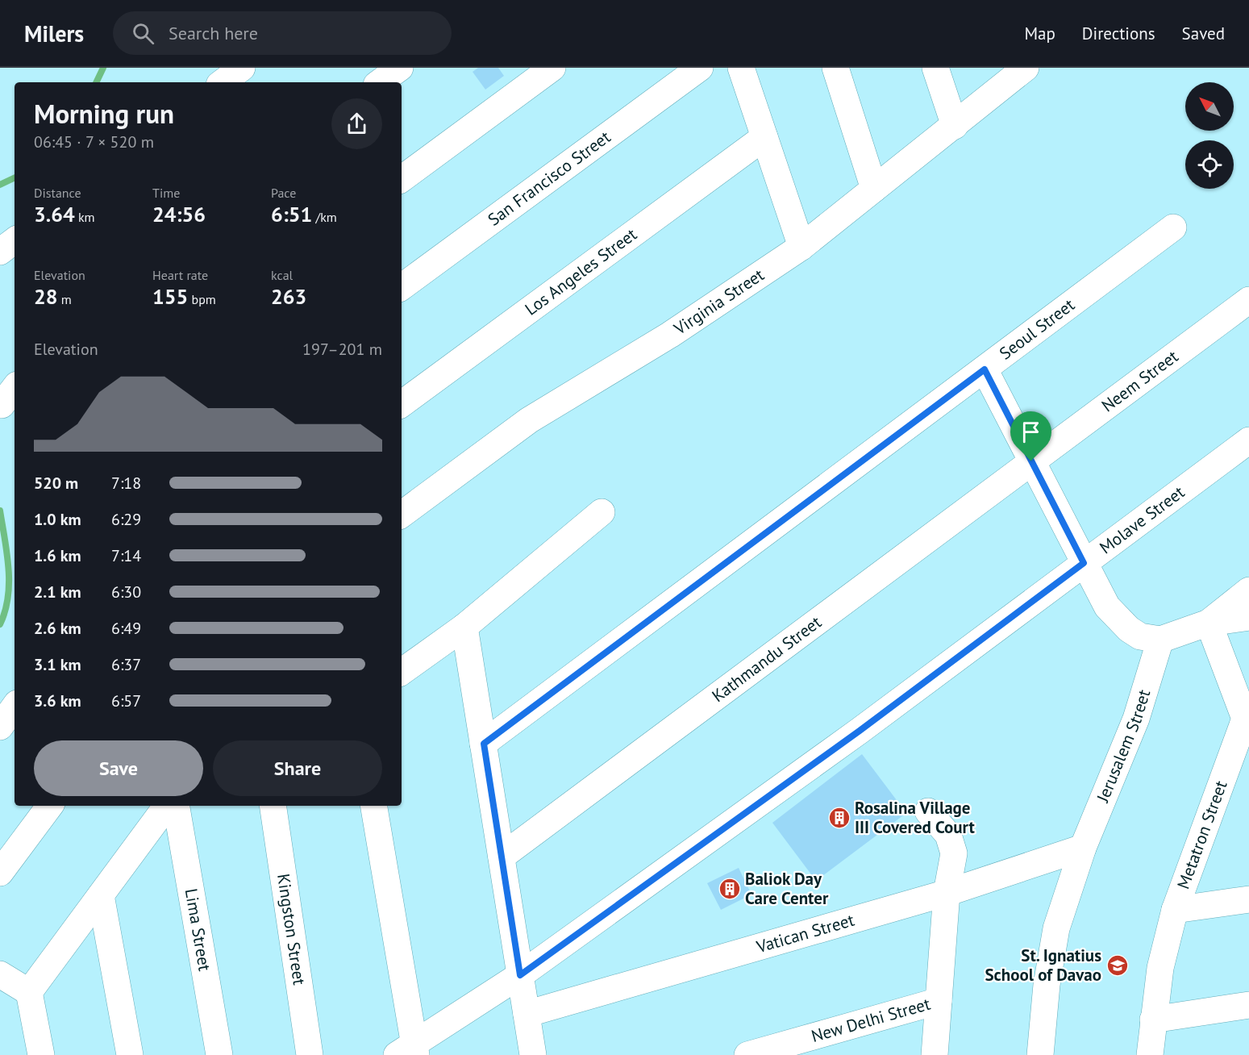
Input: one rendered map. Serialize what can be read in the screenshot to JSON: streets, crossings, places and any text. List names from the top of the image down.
{
  "streets": {
    "street": [
      "San Francisco Street",
      "Los Angeles Street",
      "Virginia Street",
      "Seoul Street",
      "Neem Street",
      "Molave Street",
      "Kathmandu Street",
      "Jerusalem Street",
      "Metatron Street",
      "Lima Street",
      "Kingston Street",
      "Vatican Street",
      "New Delhi Street"
    ]
  },
  "crossings": [
    ["Neem Street", "Kathmandu Street"],
    ["Jerusalem Street", "Vatican Street"]
  ],
  "places": {
    "building": ["Rosalina Village III Covered Court", "Baliok Day Care Center"],
    "school or university": ["St. Ignatius School of Davao"]
  },
  "north": "top left",
  "page": {
    "header": "Milers",
    "search": "Search here",
    "nav": ["Map", "Directions", "Saved"],
    "heading": ["Morning run", "06:45 · 7 × 520 m"],
    "stats": [
      ["Distance", "3.64 km"],
      ["Time", "24:56"],
      ["Pace", "6:51 /km"],
      ["Elevation", "28 m"],
      ["Heart rate", "155 bpm"],
      ["kcal", "263"]
    ],
    "chart": ["Elevation", "197–201 m"],
    "list": [
      {
        "name": "520 m",
        "note": "7:18"
      },
      {
        "name": "1.0 km",
        "note": "6:29"
      },
      {
        "name": "1.6 km",
        "note": "7:14"
      },
      {
        "name": "2.1 km",
        "note": "6:30"
      },
      {
        "name": "2.6 km",
        "note": "6:49"
      },
      {
        "name": "3.1 km",
        "note": "6:37"
      },
      {
        "name": "3.6 km",
        "note": "6:57"
      }
    ],
    "buttons": ["Save", "Share"]
  }
}
